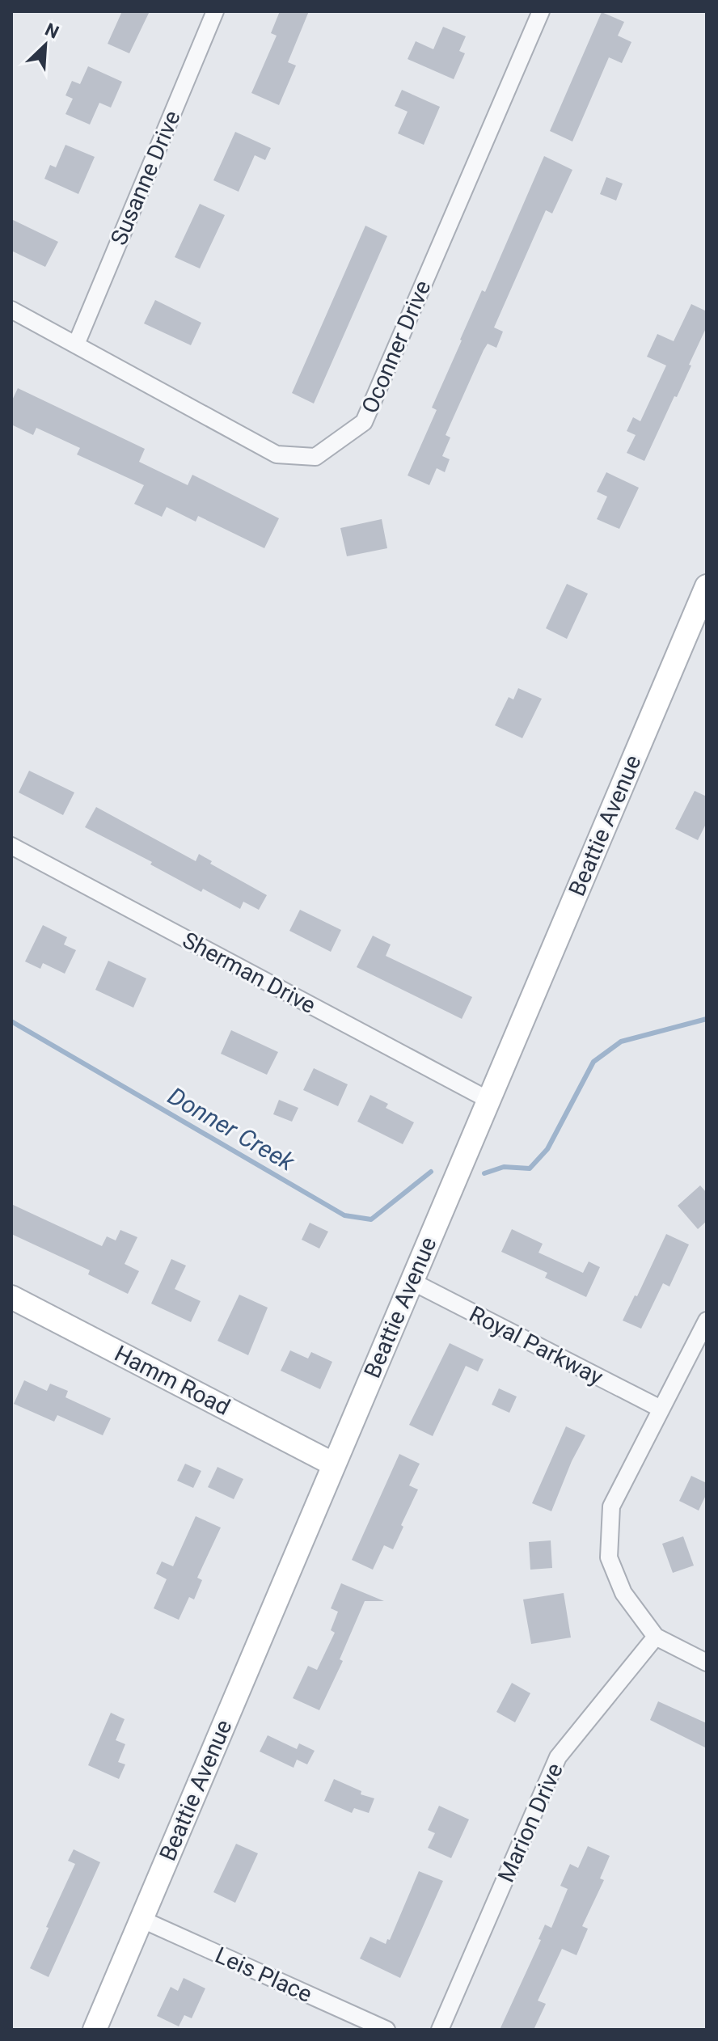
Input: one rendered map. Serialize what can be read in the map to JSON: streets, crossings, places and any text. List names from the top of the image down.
{
  "streets": {
    "street": [
      "Susanne Drive",
      "Oconner Drive",
      "Beattie Avenue",
      "Sherman Drive",
      "Royal Parkway",
      "Hamm Road",
      "Marion Drive",
      "Leis Place"
    ]
  },
  "crossings": [
    ["Susanne Drive", "Oconner Drive"],
    ["Beattie Avenue", "Sherman Drive"],
    ["Beattie Avenue", "Royal Parkway"],
    ["Beattie Avenue", "Hamm Road"],
    ["Beattie Avenue", "Leis Place"]
  ],
  "water": ["Donner Creek"],
  "north": "top right"
}
